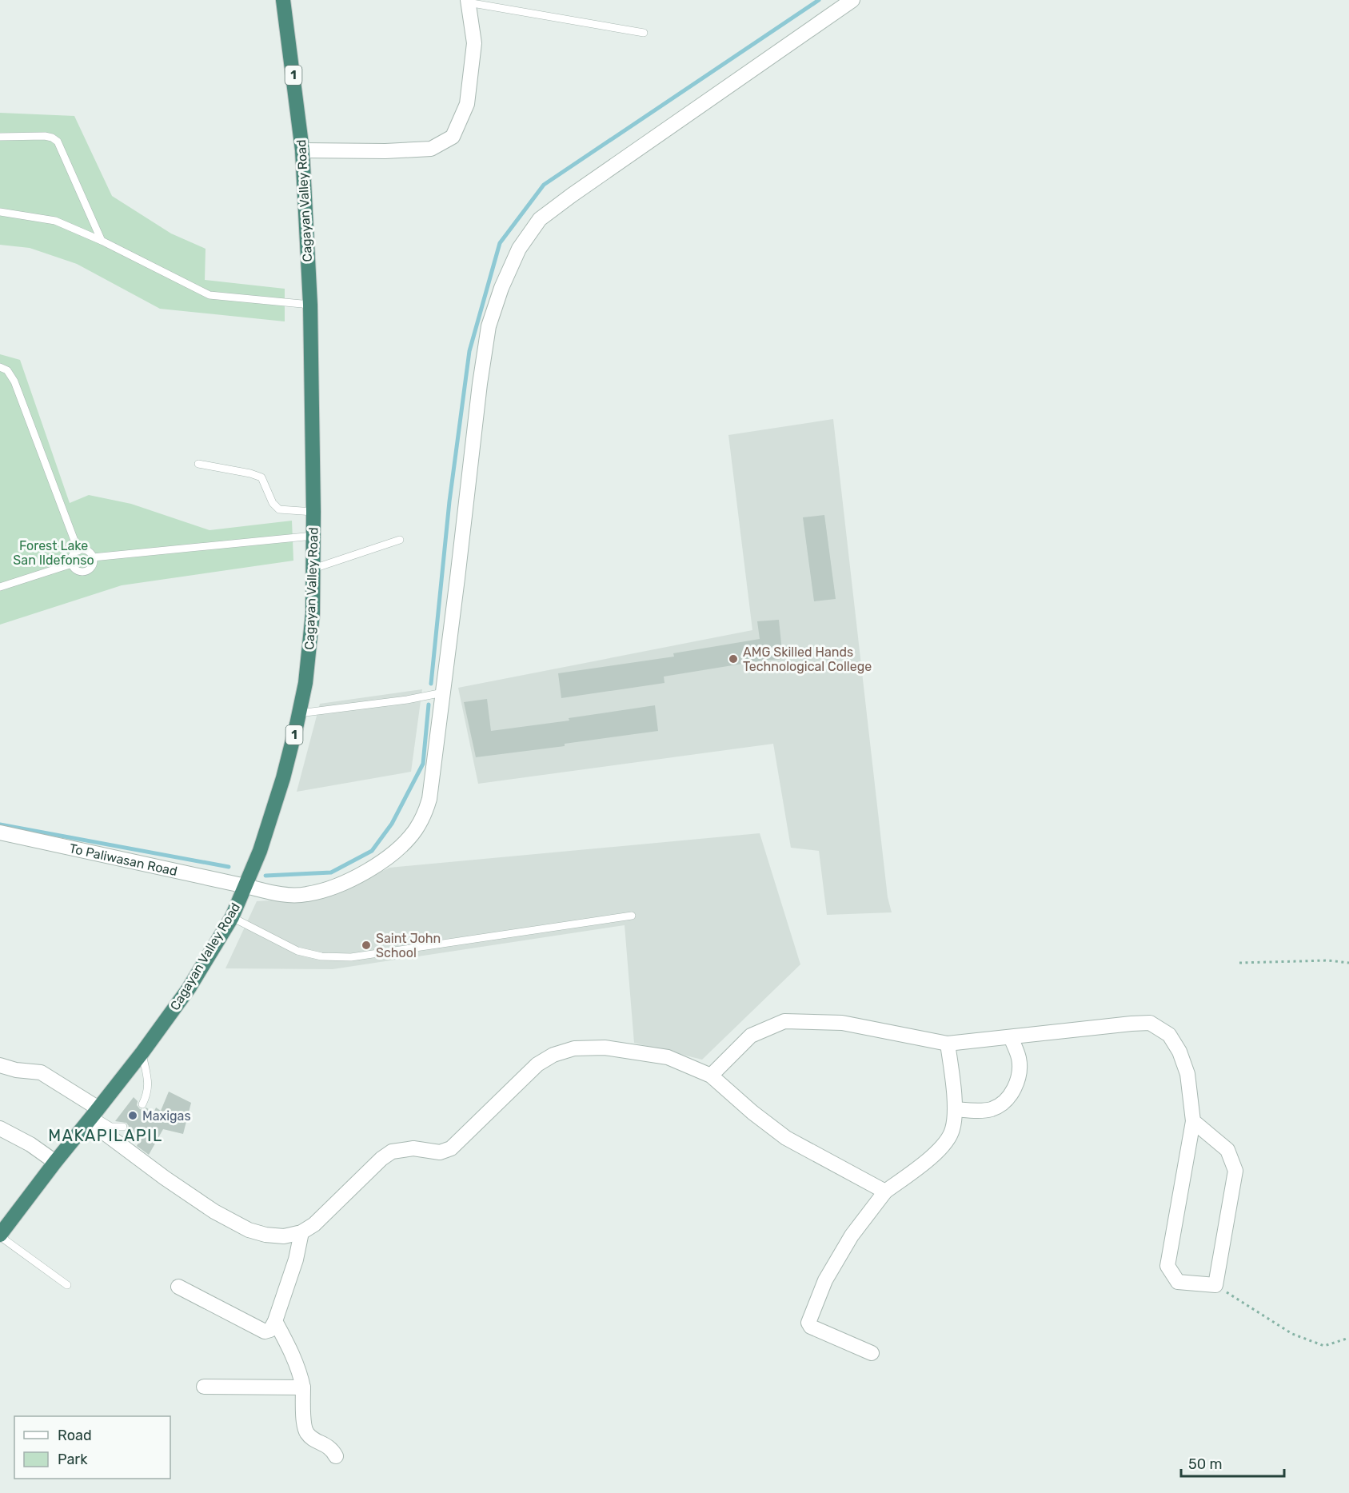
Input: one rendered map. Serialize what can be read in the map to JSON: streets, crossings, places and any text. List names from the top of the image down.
{
  "streets": {
    "highway": ["1", "Cagayan Valley Road"],
    "street": ["To Paliwasan Road"]
  },
  "crossings": [
    ["Cagayan Valley Road", "To Paliwasan Road"]
  ],
  "districts": ["MAKAPILAPIL"],
  "parks": ["Forest Lake San Ildefonso"],
  "places": ["AMG Skilled Hands Technological College", "Saint John School", "Maxigas"],
  "legend": ["Road", "Park"],
  "scale_bar": "50 m"
}
